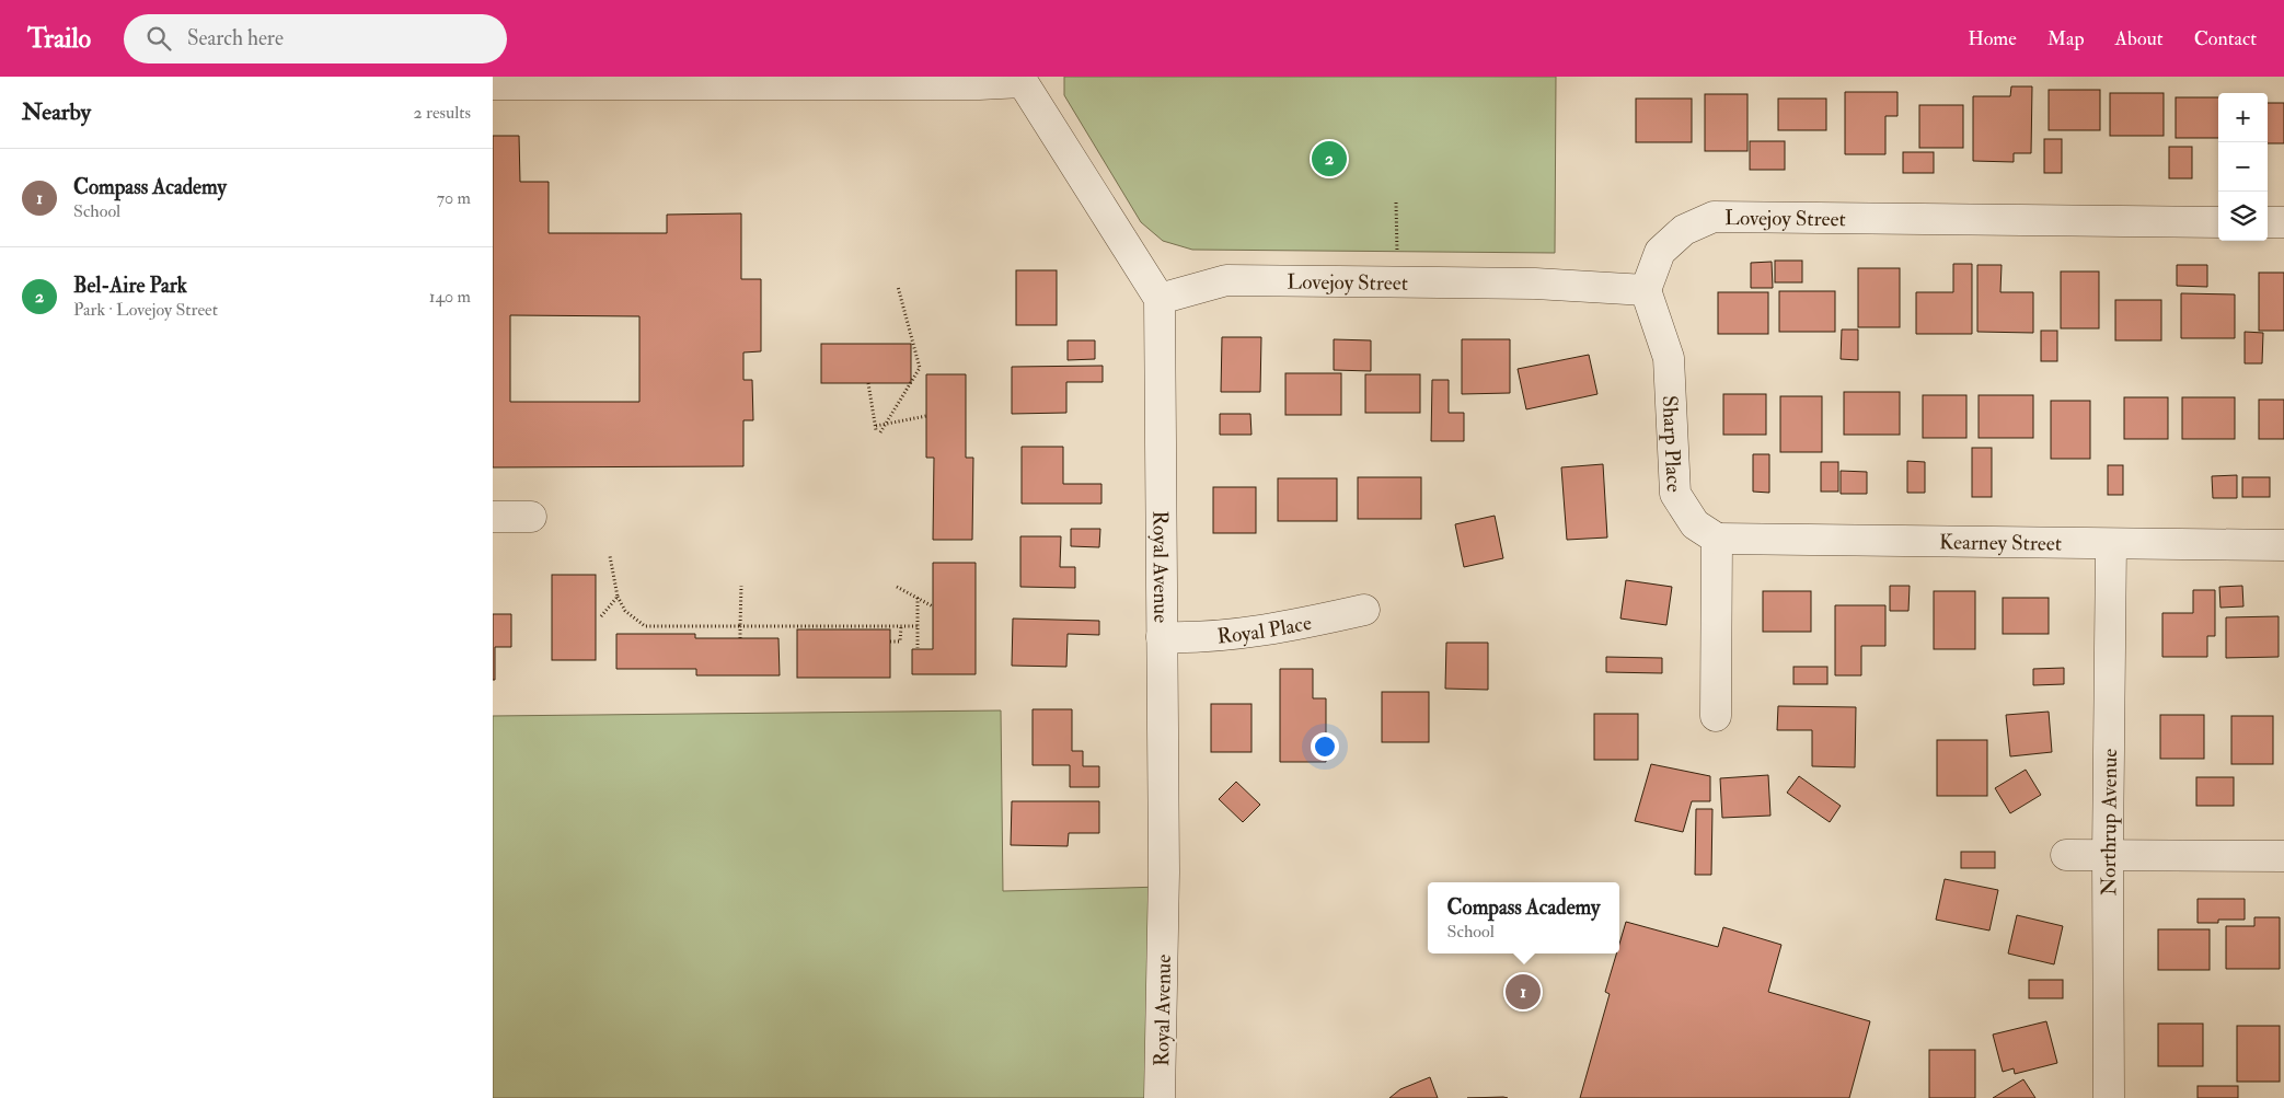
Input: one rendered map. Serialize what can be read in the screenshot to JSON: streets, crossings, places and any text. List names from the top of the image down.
{
  "streets": {
    "street": [
      "Lovejoy Street",
      "Sharp Place",
      "Kearney Street",
      "Royal Avenue",
      "Royal Place",
      "Northrup Avenue"
    ]
  },
  "crossings": [
    ["Lovejoy Street", "Sharp Place"],
    ["Lovejoy Street", "Royal Avenue"],
    ["Sharp Place", "Kearney Street"],
    ["Kearney Street", "Northrup Avenue"],
    ["Royal Avenue", "Royal Place"]
  ],
  "page": {
    "header": "Trailo",
    "search": "Search here",
    "nav": [
      "Home",
      "Map",
      "About",
      "Contact"
    ],
    "heading": ["Nearby", "2 results"],
    "map_buttons": ["+", "−"],
    "pins": ["2", "1"],
    "list": [
      {
        "mark": "1",
        "name": "Compass Academy",
        "note": "School",
        "value": "70 m"
      },
      {
        "mark": "2",
        "name": "Bel-Aire Park",
        "note": "Park · Lovejoy Street",
        "value": "140 m"
      }
    ],
    "popup": ["Compass Academy", "School"]
  }
}
